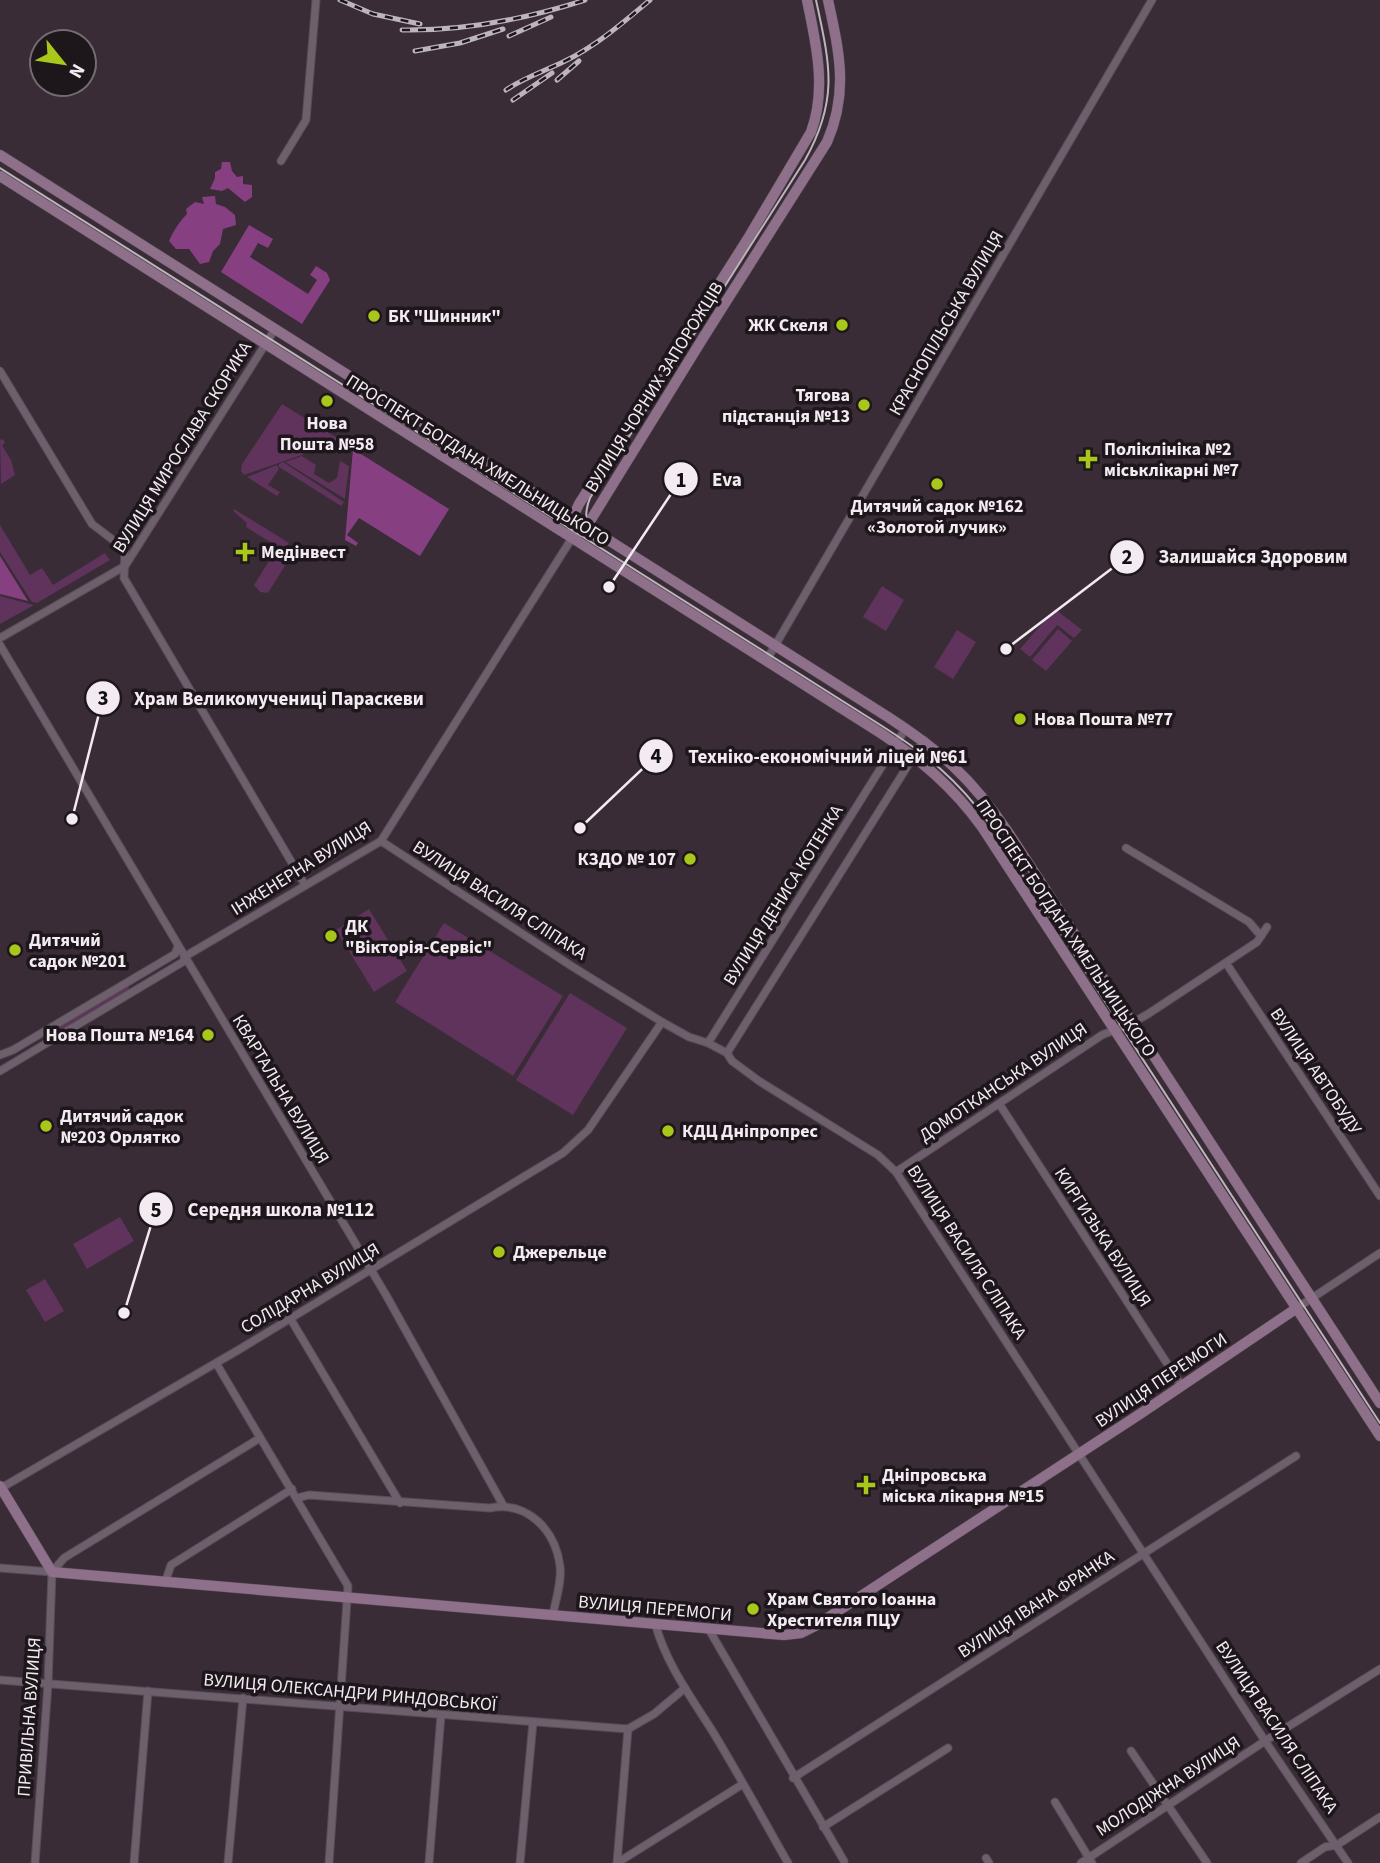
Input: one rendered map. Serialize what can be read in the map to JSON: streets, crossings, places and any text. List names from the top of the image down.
{
  "streets": {
    "main road": ["ВУЛИЦЯ ЧОРНИХ ЗАПОРОЖЦІВ", "ПРОСПЕКТ БОГДАНА ХМЕЛЬНИЦЬКОГО", "ВУЛИЦЯ ПЕРЕМОГИ"],
    "street": [
      "КРАСНОПІЛЬСЬКА ВУЛИЦЯ",
      "ВУЛИЦЯ МИРОСЛАВА СКОРИКА",
      "ІНЖЕНЕРНА ВУЛИЦЯ",
      "ВУЛИЦЯ ДЕНИСА КОТЕНКА",
      "ВУЛИЦЯ ВАСИЛЯ СЛІПАКА",
      "ВУЛИЦЯ АВТОБУДУ",
      "ДОМОТКАНСЬКА ВУЛИЦЯ",
      "КВАРТАЛЬНА ВУЛИЦЯ",
      "КИРГИЗЬКА ВУЛИЦЯ",
      "СОЛІДАРНА ВУЛИЦЯ",
      "ВУЛИЦЯ ІВАНА ФРАНКА",
      "ВУЛИЦЯ ОЛЕКСАНДРИ РИНДОВСЬКОЇ",
      "ПРИВІЛЬНА ВУЛИЦЯ",
      "МОЛОДІЖНА ВУЛИЦЯ"
    ]
  },
  "crossings": [
    ["КРАСНОПІЛЬСЬКА ВУЛИЦЯ", "ПРОСПЕКТ БОГДАНА ХМЕЛЬНИЦЬКОГО"],
    ["ВУЛИЦЯ ЧОРНИХ ЗАПОРОЖЦІВ", "ПРОСПЕКТ БОГДАНА ХМЕЛЬНИЦЬКОГО"],
    ["ВУЛИЦЯ ЧОРНИХ ЗАПОРОЖЦІВ", "ІНЖЕНЕРНА ВУЛИЦЯ"],
    ["ВУЛИЦЯ МИРОСЛАВА СКОРИКА", "ПРОСПЕКТ БОГДАНА ХМЕЛЬНИЦЬКОГО"],
    ["ПРОСПЕКТ БОГДАНА ХМЕЛЬНИЦЬКОГО", "ІНЖЕНЕРНА ВУЛИЦЯ"],
    ["ПРОСПЕКТ БОГДАНА ХМЕЛЬНИЦЬКОГО", "ВУЛИЦЯ ДЕНИСА КОТЕНКА"],
    ["ПРОСПЕКТ БОГДАНА ХМЕЛЬНИЦЬКОГО", "ДОМОТКАНСЬКА ВУЛИЦЯ"],
    ["ПРОСПЕКТ БОГДАНА ХМЕЛЬНИЦЬКОГО", "ВУЛИЦЯ ПЕРЕМОГИ"],
    ["ІНЖЕНЕРНА ВУЛИЦЯ", "ВУЛИЦЯ ВАСИЛЯ СЛІПАКА"],
    ["ІНЖЕНЕРНА ВУЛИЦЯ", "КВАРТАЛЬНА ВУЛИЦЯ"],
    ["ВУЛИЦЯ ДЕНИСА КОТЕНКА", "ВУЛИЦЯ ВАСИЛЯ СЛІПАКА"],
    ["ВУЛИЦЯ ВАСИЛЯ СЛІПАКА", "ДОМОТКАНСЬКА ВУЛИЦЯ"],
    ["ВУЛИЦЯ ВАСИЛЯ СЛІПАКА", "СОЛІДАРНА ВУЛИЦЯ"],
    ["ВУЛИЦЯ ВАСИЛЯ СЛІПАКА", "ВУЛИЦЯ ПЕРЕМОГИ"],
    ["ВУЛИЦЯ ВАСИЛЯ СЛІПАКА", "ВУЛИЦЯ ІВАНА ФРАНКА"],
    ["ВУЛИЦЯ ВАСИЛЯ СЛІПАКА", "МОЛОДІЖНА ВУЛИЦЯ"],
    ["ВУЛИЦЯ АВТОБУДУ", "ДОМОТКАНСЬКА ВУЛИЦЯ"],
    ["ДОМОТКАНСЬКА ВУЛИЦЯ", "КИРГИЗЬКА ВУЛИЦЯ"],
    ["КВАРТАЛЬНА ВУЛИЦЯ", "СОЛІДАРНА ВУЛИЦЯ"],
    ["КИРГИЗЬКА ВУЛИЦЯ", "ВУЛИЦЯ ПЕРЕМОГИ"],
    ["ВУЛИЦЯ ПЕРЕМОГИ", "ПРИВІЛЬНА ВУЛИЦЯ"],
    ["ВУЛИЦЯ ОЛЕКСАНДРИ РИНДОВСЬКОЇ", "ПРИВІЛЬНА ВУЛИЦЯ"]
  ],
  "places": {
    "other": [
      "БК \"Шинник\"",
      "ЖК Скеля",
      "Нова Пошта №58",
      "Тягова пiдстанцiя №13",
      "Дитячий садок №162 «Золотой лучик»",
      "Eva",
      "Залишайся Здоровим",
      "Нова Пошта №77",
      "Храм Великомучениці Параскеви",
      "Техніко-економічний ліцей №61",
      "КЗДО № 107",
      "ДК \"Вікторія-Сервіс\"",
      "Дитячий садок №201",
      "Нова Пошта №164",
      "Дитячий садок №203 Орлятко",
      "КДЦ Дніпропрес",
      "Джерельце",
      "Середня школа №112",
      "Храм Святого Іоанна Хрестителя ПЦУ"
    ],
    "health": ["Поліклініка №2 міськлікарні №7", "Медінвест", "Дніпровська міська лікарня №15"]
  },
  "north": "bottom right"
}
